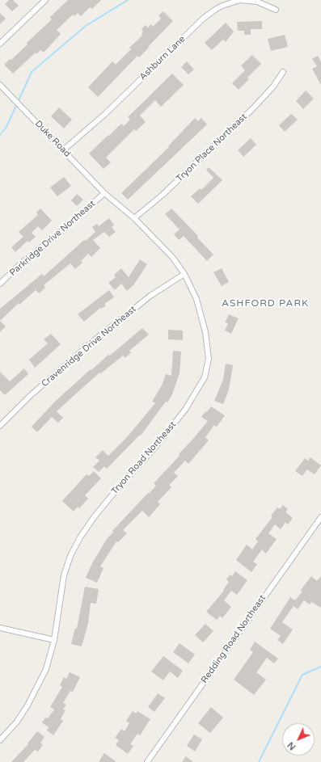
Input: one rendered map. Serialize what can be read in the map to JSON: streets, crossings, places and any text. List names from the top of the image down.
{
  "streets": {
    "street": [
      "Ashburn Lane",
      "Duke Road",
      "Tryon Place Northeast",
      "Parkridge Drive Northeast",
      "Cravenridge Drive Northeast",
      "Tryon Road Northeast",
      "Redding Road Northeast"
    ]
  },
  "crossings": [
    ["Ashburn Lane", "Duke Road"],
    ["Duke Road", "Parkridge Drive Northeast"],
    ["Duke Road", "Tryon Road Northeast"],
    ["Tryon Place Northeast", "Tryon Road Northeast"],
    ["Parkridge Drive Northeast", "Tryon Road Northeast"],
    ["Cravenridge Drive Northeast", "Tryon Road Northeast"]
  ],
  "districts": ["ASHFORD PARK"],
  "north": "bottom left"
}
